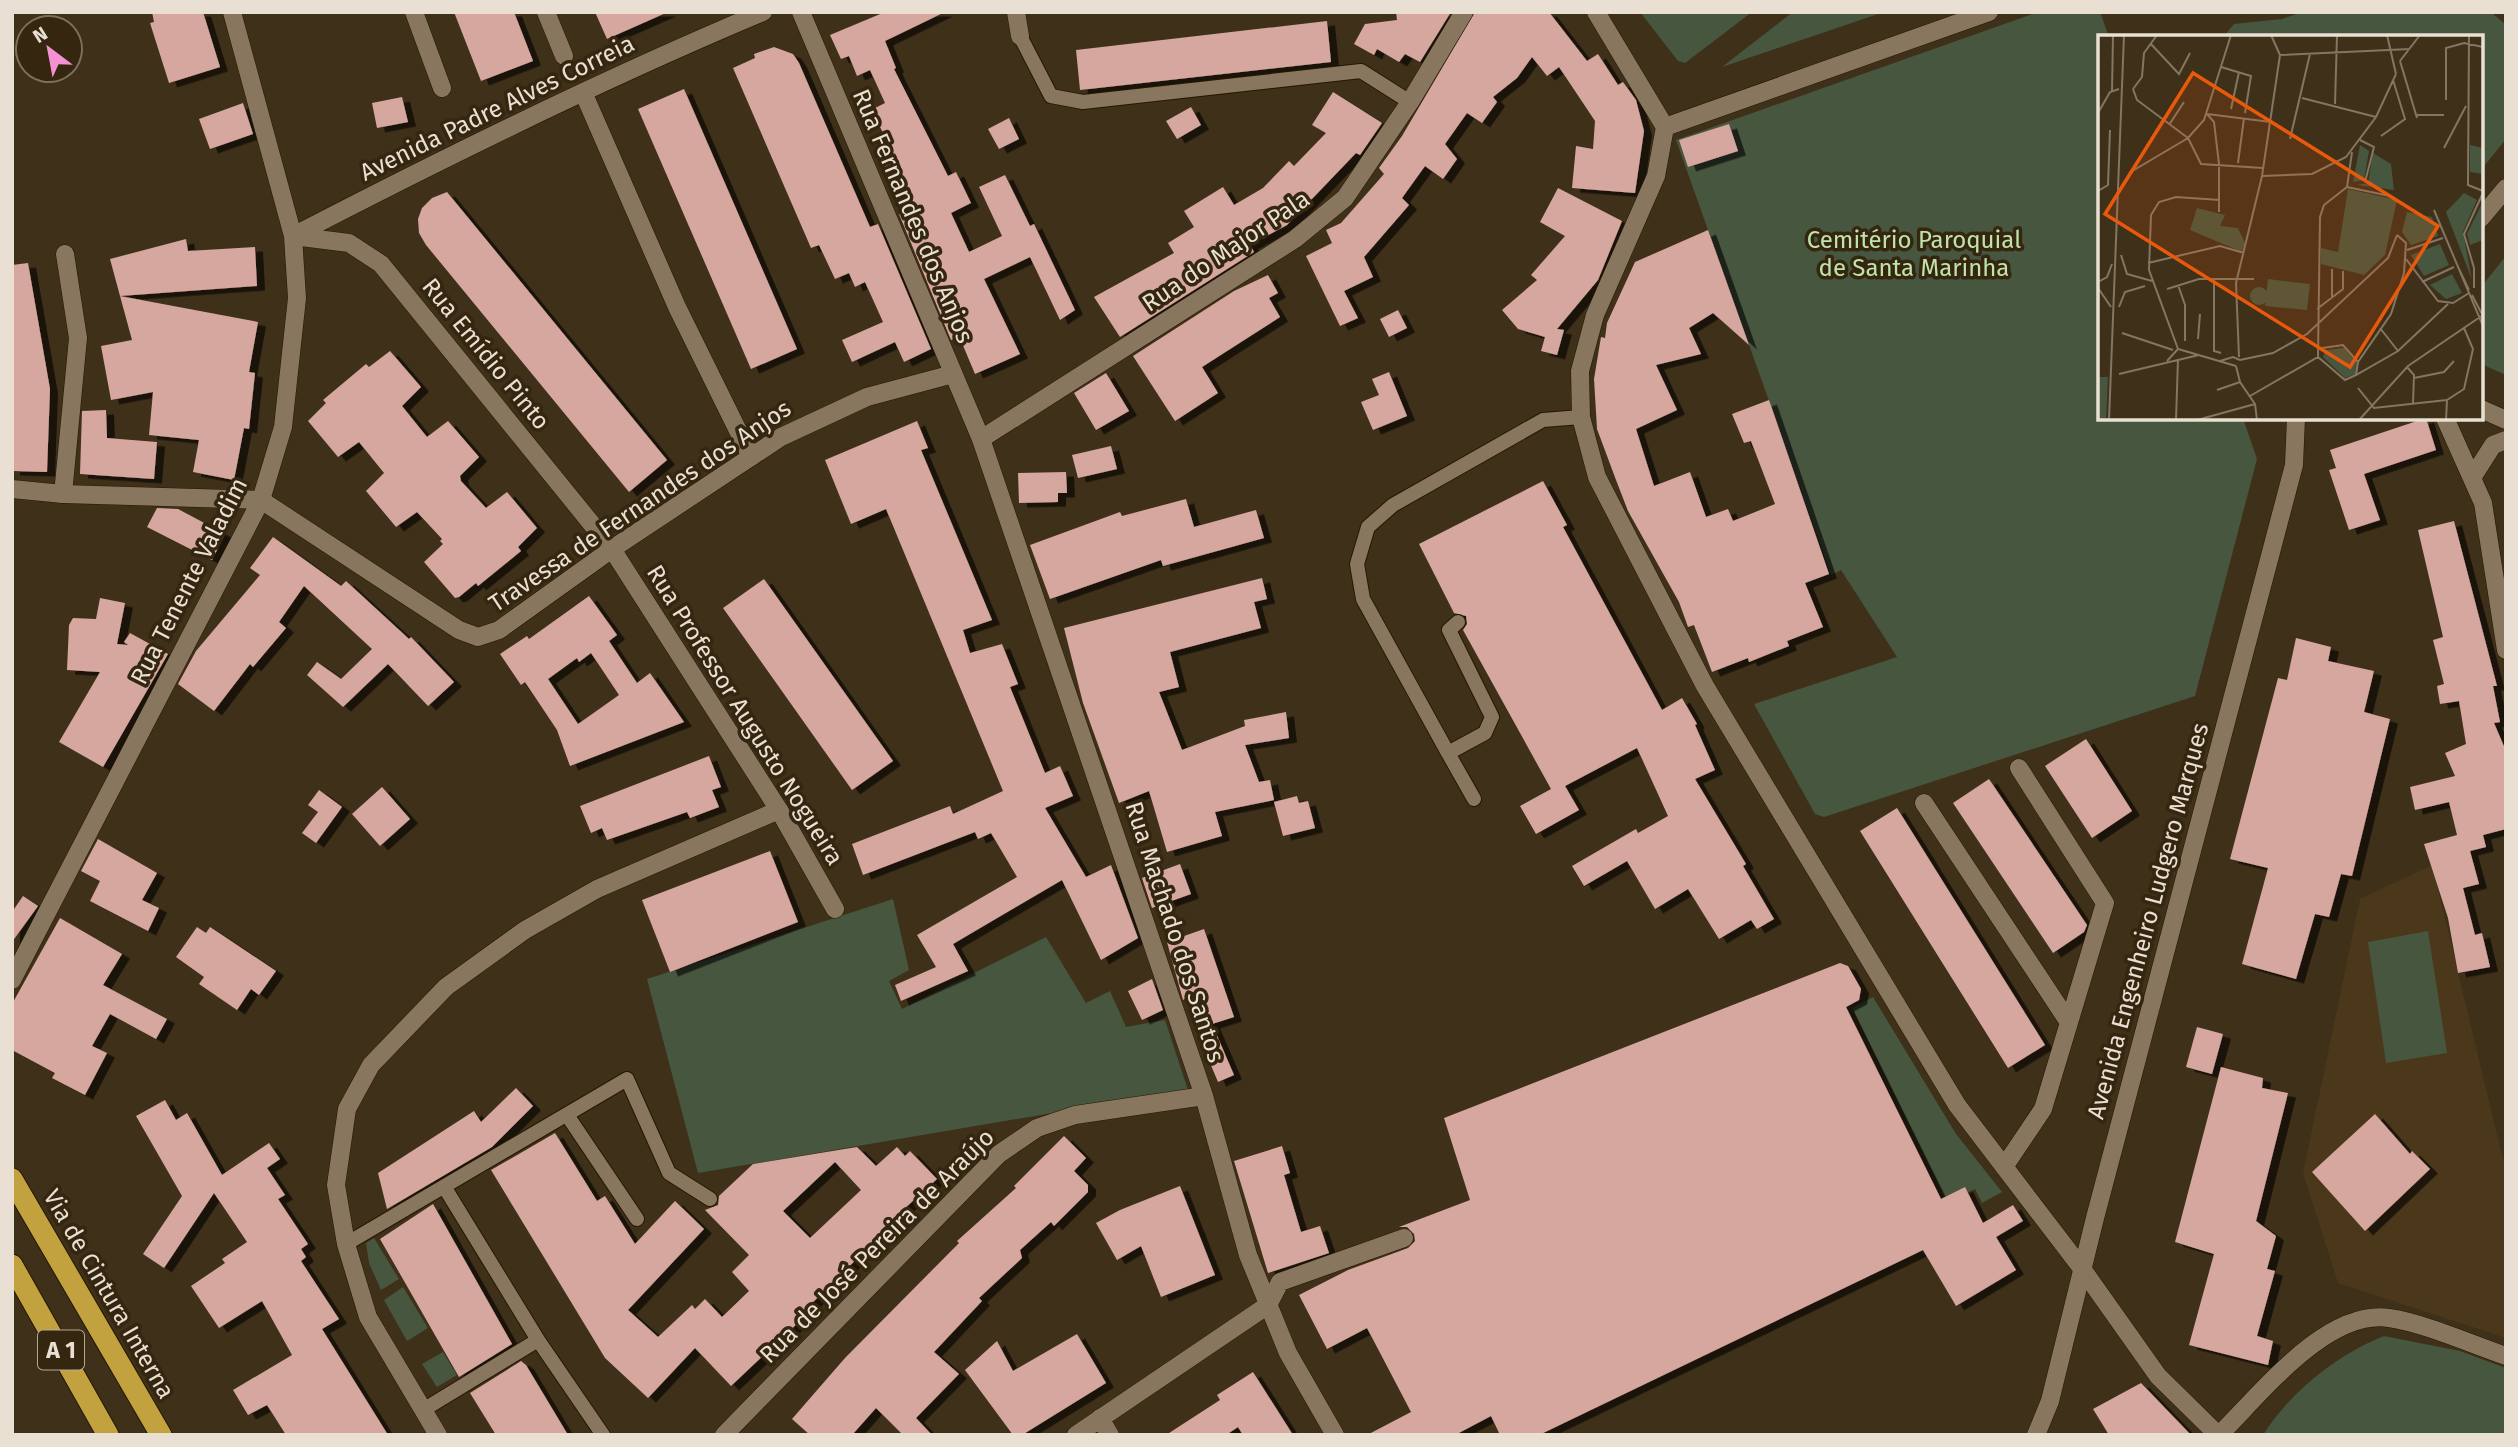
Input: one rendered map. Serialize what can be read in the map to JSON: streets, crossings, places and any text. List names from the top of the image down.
{
  "streets": {
    "highway": ["Via de Cintura Interna", "A 1"],
    "street": [
      "Avenida Padre Alves Correia",
      "Rua Fernandes dos Anjos",
      "Rua do Major Pala",
      "Rua Emídio Pinto",
      "Travessa de Fernandes dos Anjos",
      "Rua Tenente Valadim",
      "Rua Professor Augusto Nogueira",
      "Avenida Engenheiro Ludgero Marques",
      "Rua Machado dos Santos",
      "Rua de José Pereira de Araújo"
    ]
  },
  "crossings": [
    ["Avenida Padre Alves Correia", "Rua Emídio Pinto"],
    ["Avenida Padre Alves Correia", "Rua Tenente Valadim"],
    ["Rua Fernandes dos Anjos", "Rua do Major Pala"],
    ["Rua Fernandes dos Anjos", "Travessa de Fernandes dos Anjos"],
    ["Rua Fernandes dos Anjos", "Rua Machado dos Santos"],
    ["Rua do Major Pala", "Rua Machado dos Santos"],
    ["Rua Emídio Pinto", "Travessa de Fernandes dos Anjos"],
    ["Rua Emídio Pinto", "Rua Tenente Valadim"],
    ["Rua Emídio Pinto", "Rua Professor Augusto Nogueira"],
    ["Travessa de Fernandes dos Anjos", "Rua Tenente Valadim"],
    ["Travessa de Fernandes dos Anjos", "Rua Professor Augusto Nogueira"],
    ["Rua Machado dos Santos", "Rua de José Pereira de Araújo"]
  ],
  "parks": ["Cemitério Paroquial de Santa Marinha"],
  "north": "top left"
}
